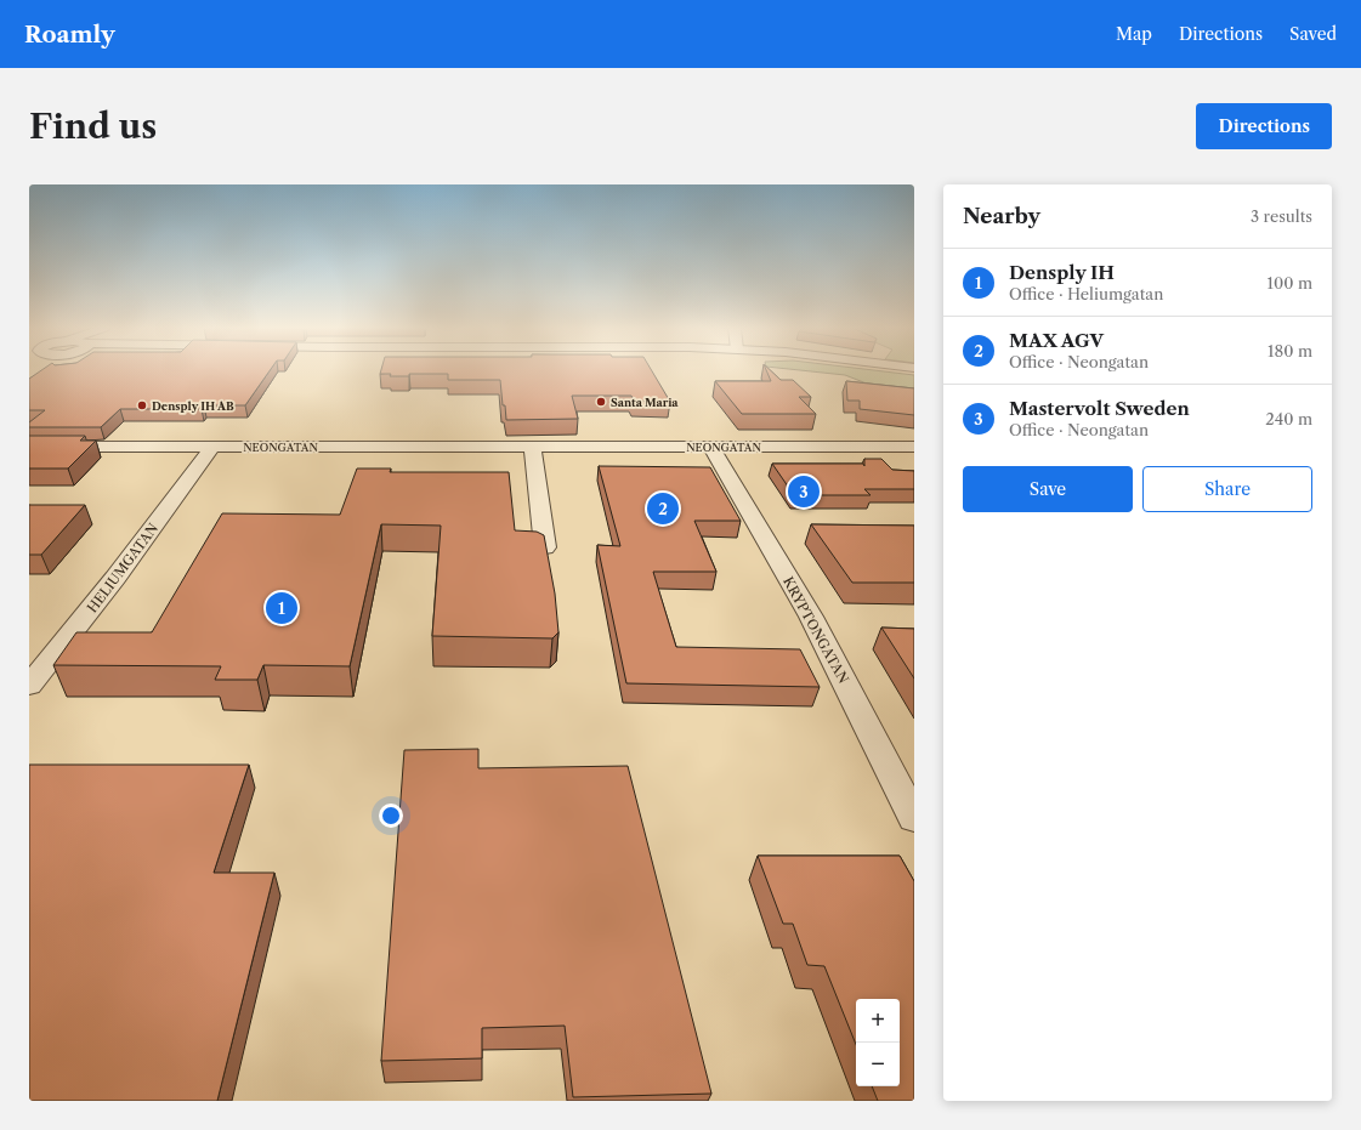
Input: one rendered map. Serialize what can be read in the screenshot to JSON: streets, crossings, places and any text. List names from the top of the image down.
{
  "streets": {
    "street": ["NEONGATAN", "HELIUMGATAN", "KRYPTONGATAN"]
  },
  "crossings": [
    ["NEONGATAN", "HELIUMGATAN"],
    ["NEONGATAN", "KRYPTONGATAN"]
  ],
  "places": ["Santa Maria", "Densply IH AB"],
  "page": {
    "header": "Roamly",
    "nav": ["Map", "Directions", "Saved"],
    "buttons": [
      "Directions",
      ["Save", "Share"]
    ],
    "title": "Find us",
    "heading": ["Nearby", "3 results"],
    "list": [
      {
        "mark": "1",
        "name": "Densply IH",
        "note": "Office · Heliumgatan",
        "value": "100 m"
      },
      {
        "mark": "2",
        "name": "MAX AGV",
        "note": "Office · Neongatan",
        "value": "180 m"
      },
      {
        "mark": "3",
        "name": "Mastervolt Sweden",
        "note": "Office · Neongatan",
        "value": "240 m"
      }
    ],
    "pins": ["3", "2", "1"],
    "map_buttons": ["+", "−"]
  }
}
